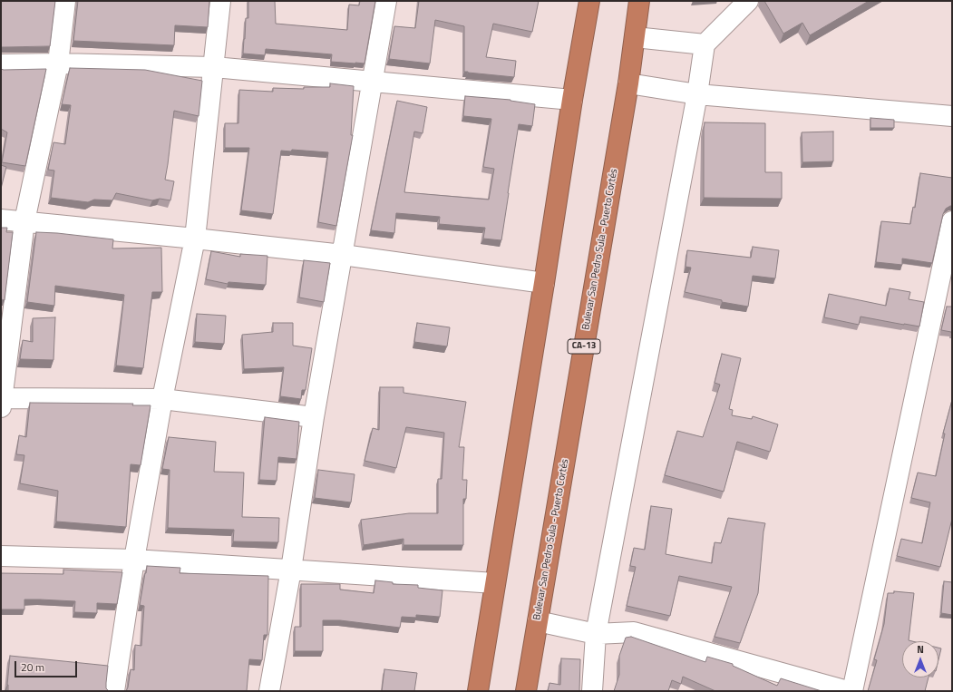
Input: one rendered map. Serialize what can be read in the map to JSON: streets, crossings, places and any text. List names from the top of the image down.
{
  "streets": {
    "highway": ["Bulevar San Pedro Sula - Puerto Cortés", "CA-13"]
  },
  "scale_bar": "20 m",
  "north": "top"
}
